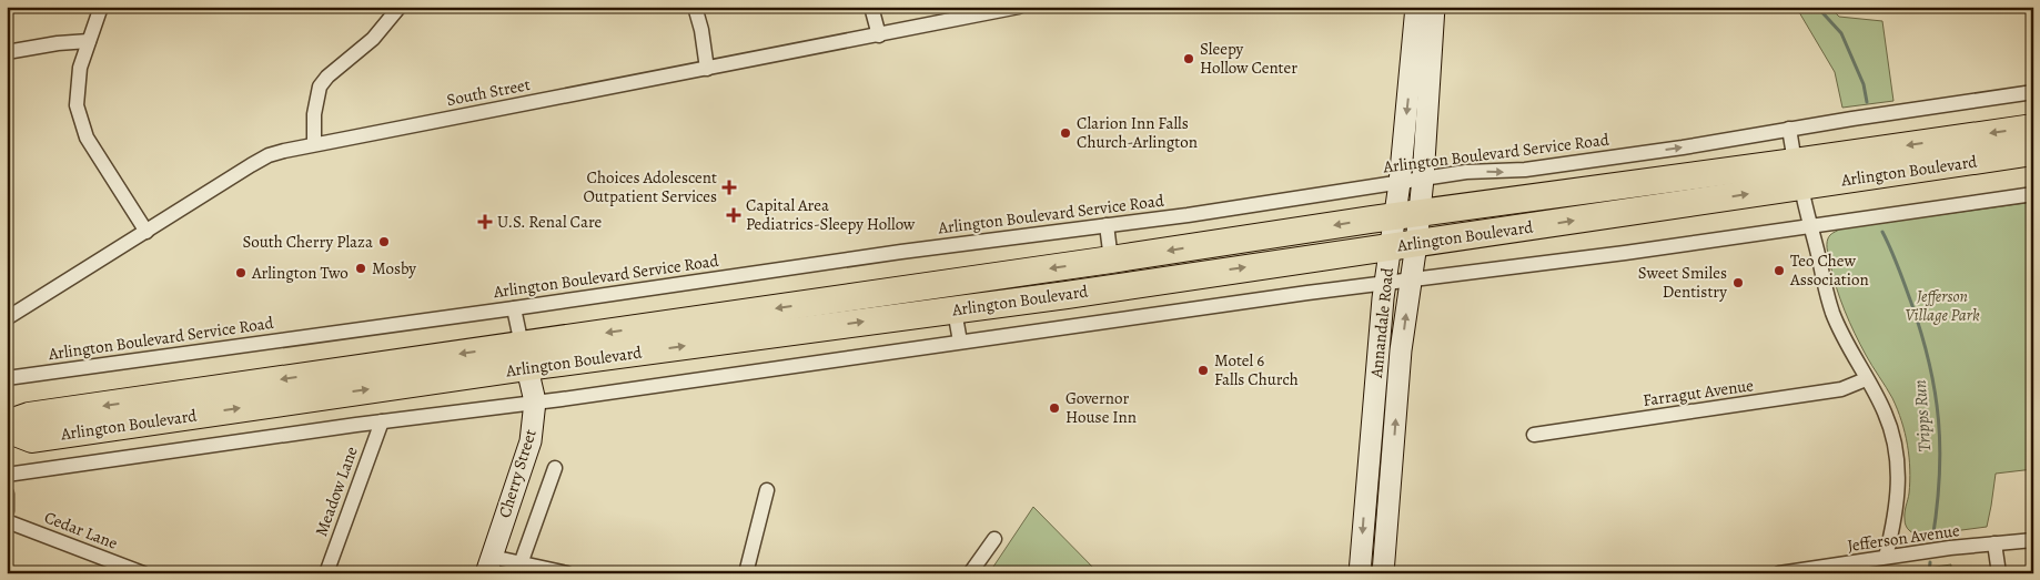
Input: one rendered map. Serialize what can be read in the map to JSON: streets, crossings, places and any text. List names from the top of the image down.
{
  "streets": {
    "highway": ["Arlington Boulevard"],
    "main road": ["Annandale Road", "Cherry Street"],
    "street": [
      "South Street",
      "Arlington Boulevard Service Road",
      "Farragut Avenue",
      "Meadow Lane",
      "Cedar Lane",
      "Jefferson Avenue"
    ]
  },
  "crossings": [
    ["Arlington Boulevard Service Road", "Annandale Road"],
    ["Arlington Boulevard Service Road", "Cherry Street"],
    ["Arlington Boulevard", "Annandale Road"],
    ["Arlington Boulevard", "Cherry Street"]
  ],
  "water": ["Tripps Run"],
  "parks": ["Jefferson Village Park"],
  "places": {
    "other": [
      "Sleepy Hollow Center",
      "Clarion Inn Falls Church-Arlington",
      "South Cherry Plaza",
      "Mosby",
      "Teo Chew Association",
      "Arlington Two",
      "Sweet Smiles Dentistry",
      "Motel 6 Falls Church",
      "Governor House Inn"
    ],
    "health": ["Choices Adolescent Outpatient Services", "Capital Area Pediatrics-Sleepy Hollow", "U.S. Renal Care"]
  }
}
